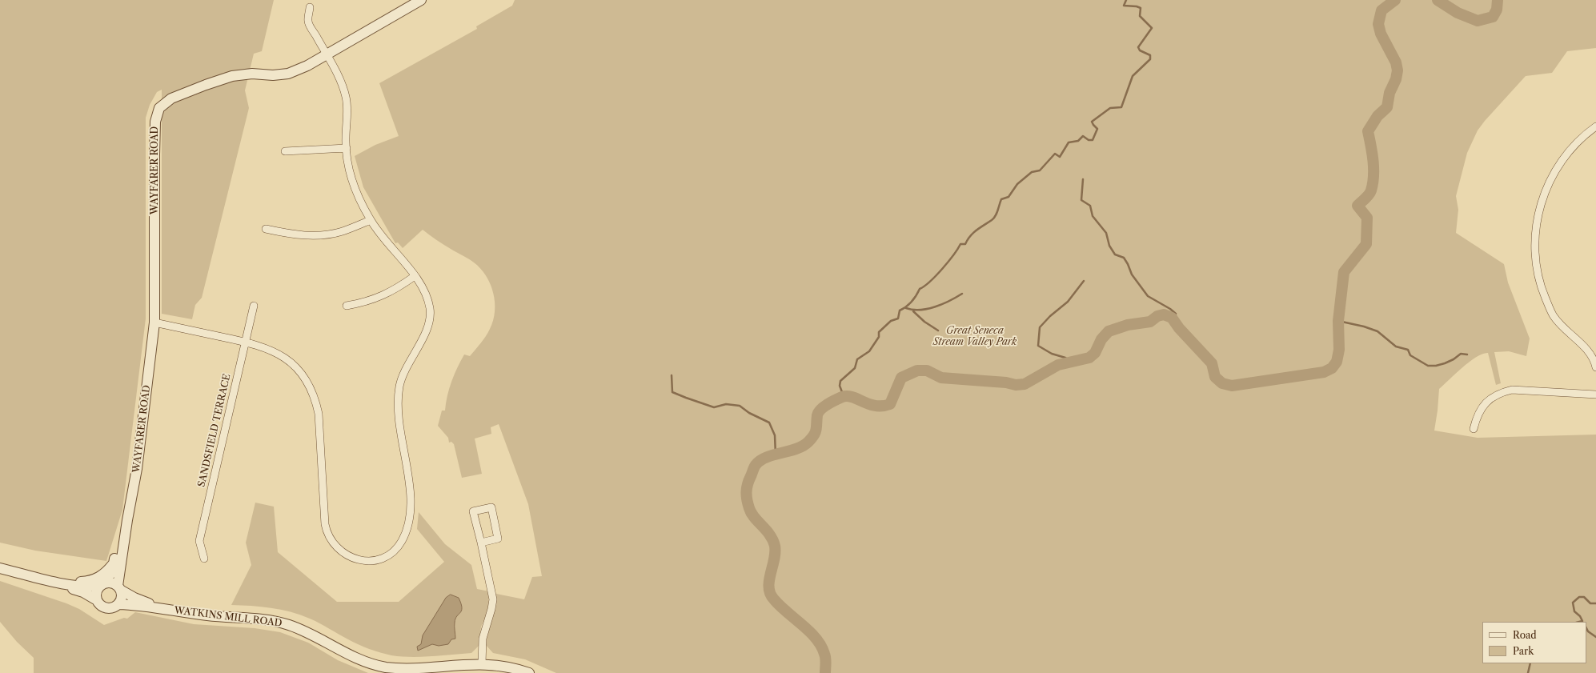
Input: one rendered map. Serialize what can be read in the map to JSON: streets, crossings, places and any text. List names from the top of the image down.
{
  "streets": {
    "street": ["WAYFARER ROAD", "SANDSFIELD TERRACE", "WATKINS MILL ROAD"]
  },
  "crossings": [
    ["WAYFARER ROAD", "WATKINS MILL ROAD"]
  ],
  "parks": ["Great Seneca Stream Valley Park"],
  "legend": ["Road", "Park"]
}
